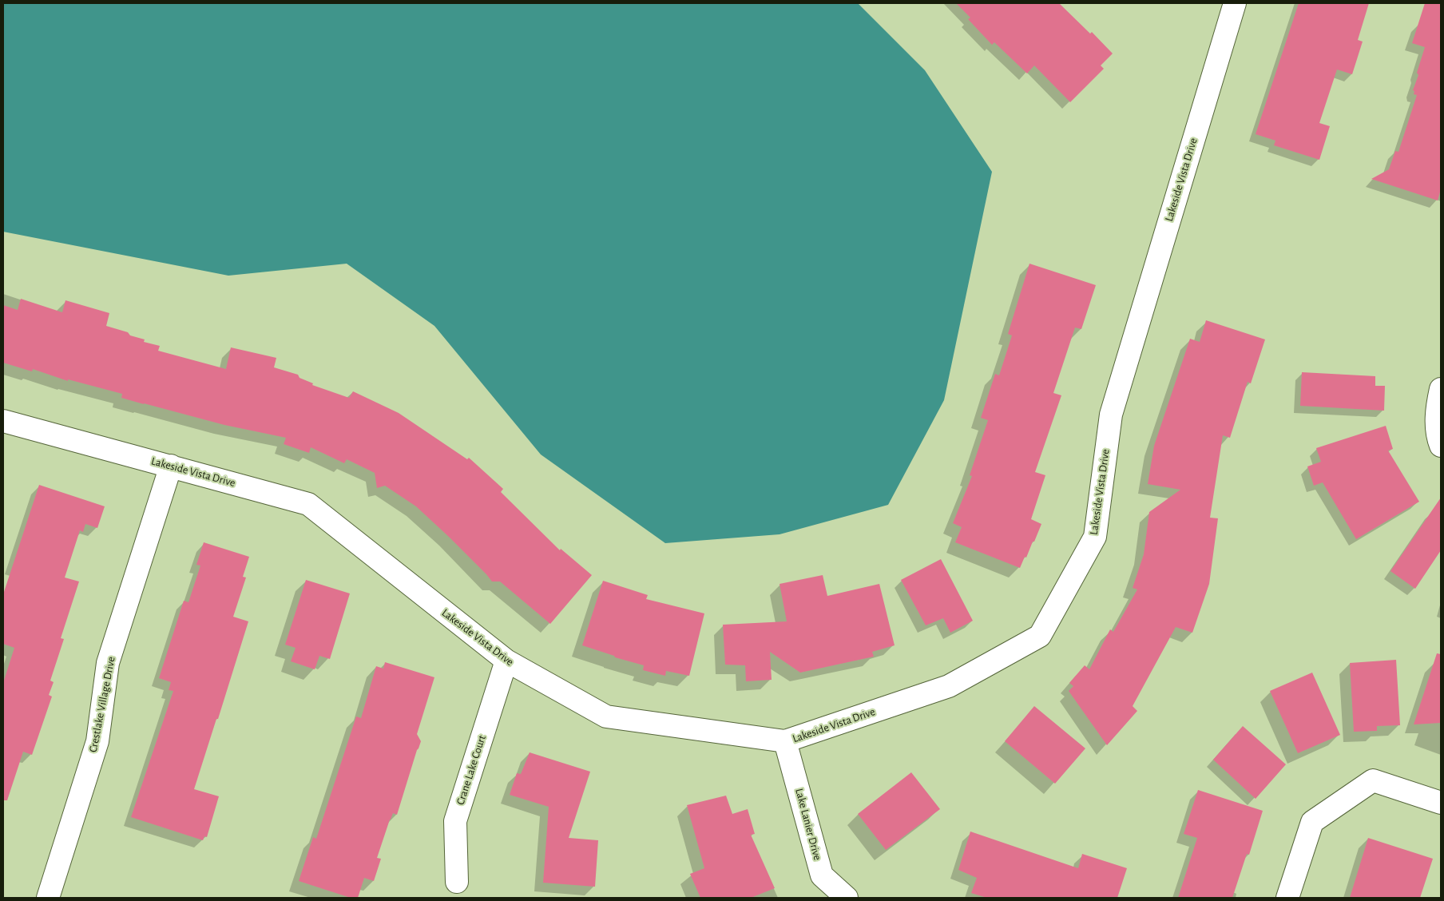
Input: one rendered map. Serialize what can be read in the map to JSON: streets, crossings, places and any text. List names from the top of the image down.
{
  "streets": {
    "street": [
      "Lakeside Vista Drive",
      "Crestlake Village Drive",
      "Crane Lake Court",
      "Lake Lanier Drive"
    ]
  },
  "crossings": [
    ["Lakeside Vista Drive", "Crestlake Village Drive"],
    ["Lakeside Vista Drive", "Crane Lake Court"],
    ["Lakeside Vista Drive", "Lake Lanier Drive"]
  ]
}
